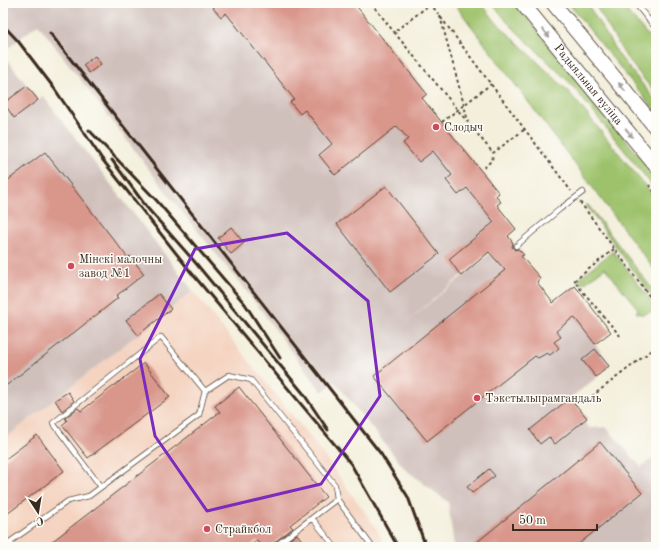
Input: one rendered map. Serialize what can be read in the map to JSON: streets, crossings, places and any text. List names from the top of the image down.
{
  "streets": {
    "main road": ["Радыяльная вуліца"]
  },
  "places": [
    "Слодыч",
    "Мінскі малочны завод №1",
    "Тэкстыльпрамгандаль",
    "Страйкбол"
  ],
  "scale_bar": "50 m",
  "north": "bottom"
}
